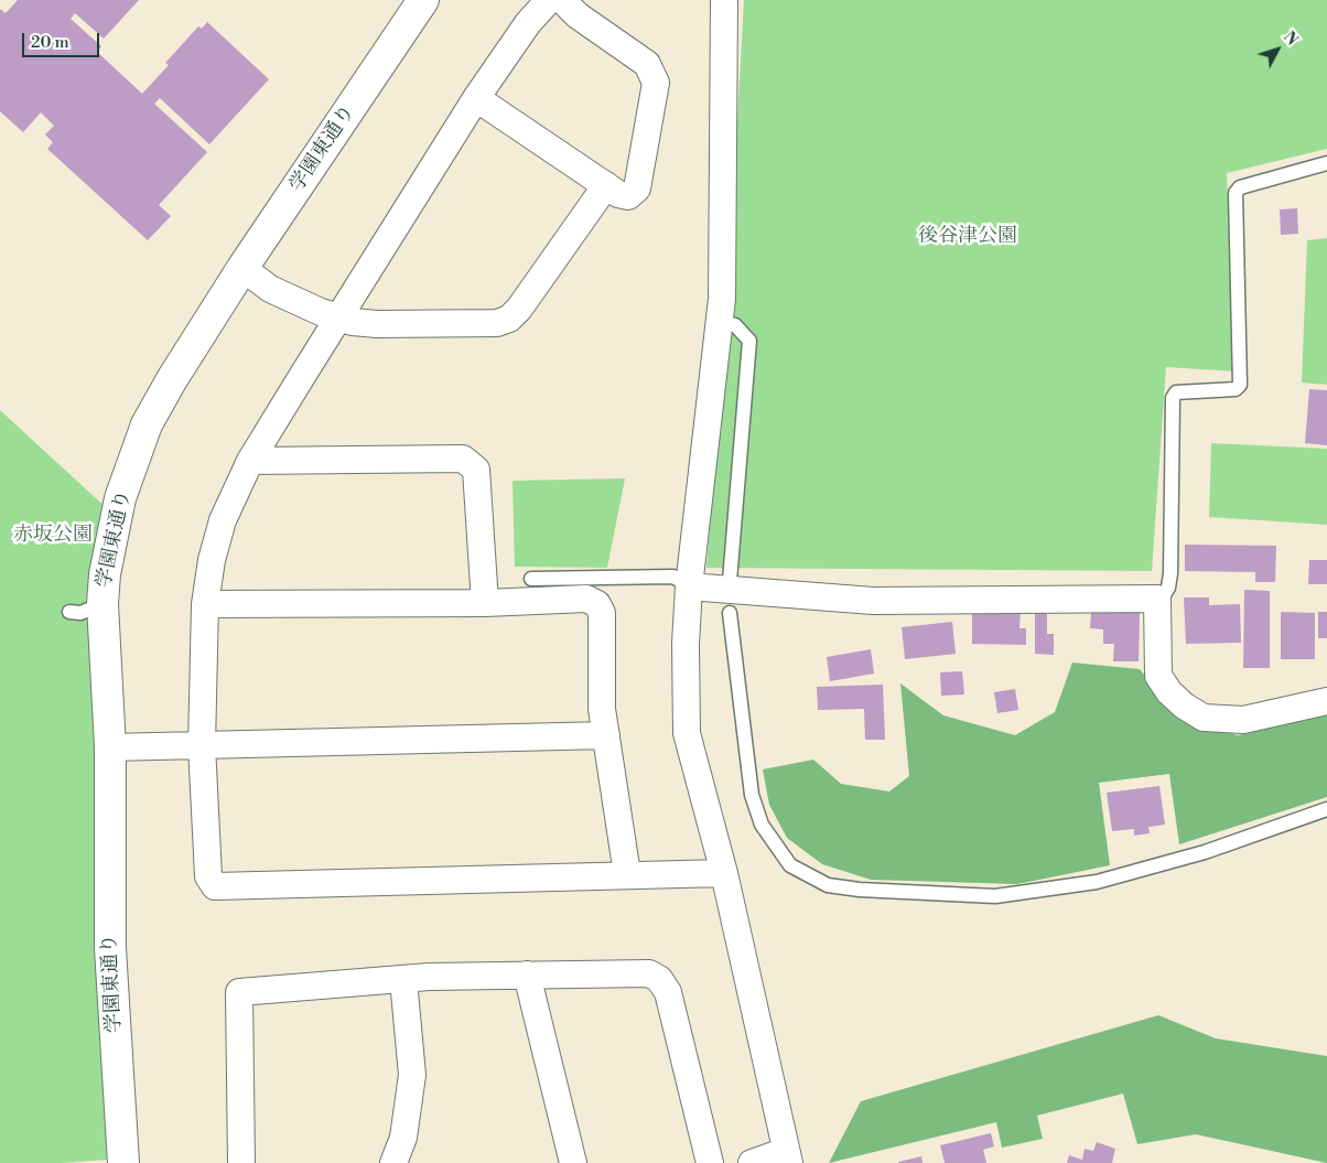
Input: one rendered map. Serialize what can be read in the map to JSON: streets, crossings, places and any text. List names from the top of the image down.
{
  "streets": {
    "street": ["学園東通り"]
  },
  "parks": ["後谷津公園", "赤坂公園"],
  "scale_bar": "20 m",
  "north": "top right"
}
